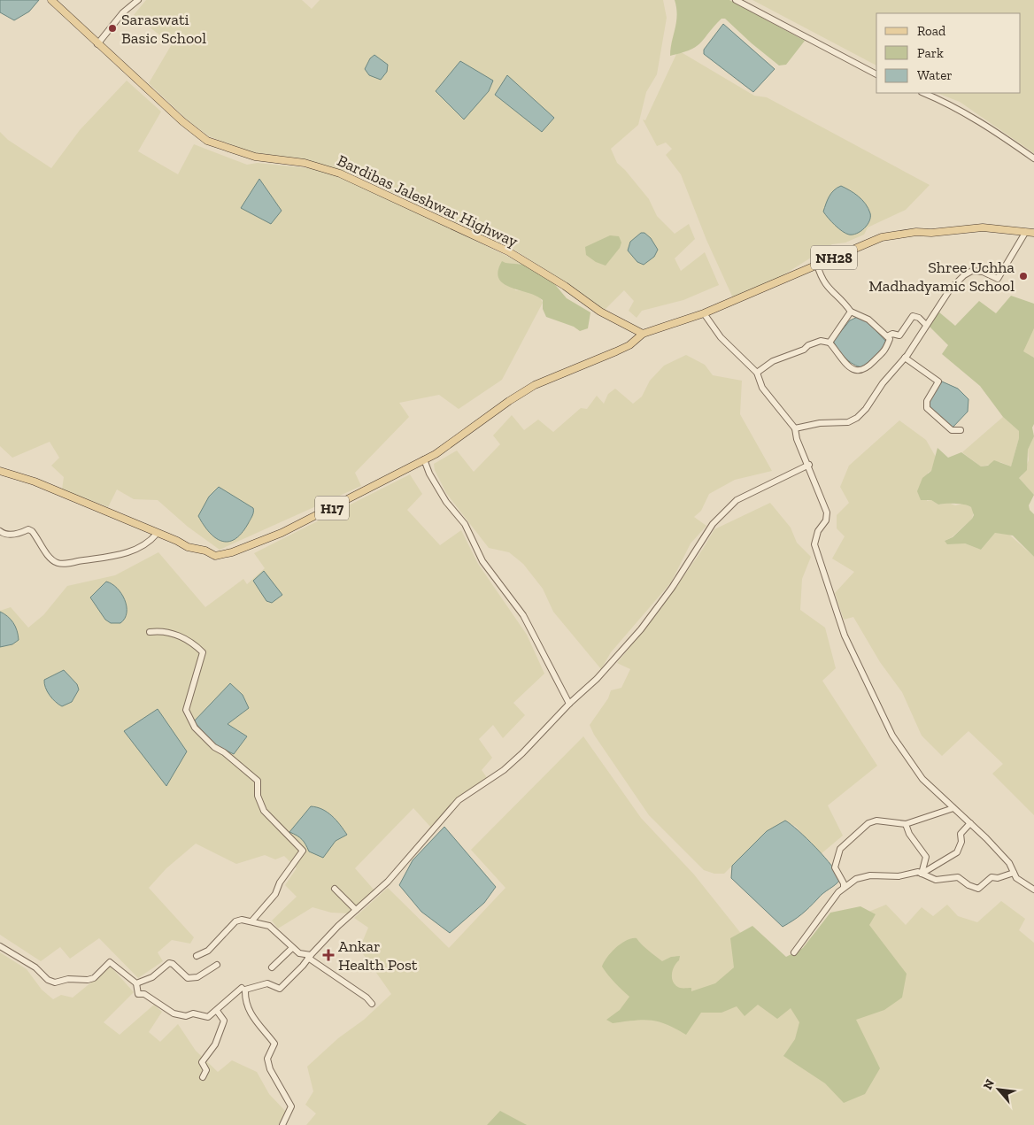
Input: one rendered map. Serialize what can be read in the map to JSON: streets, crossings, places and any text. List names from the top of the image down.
{
  "streets": {
    "main road": ["Bardibas Jaleshwar Highway", "NH28", "H17"]
  },
  "crossings": [
    ["Bardibas Jaleshwar Highway", "NH28"],
    ["Bardibas Jaleshwar Highway", "H17"],
    ["NH28", "H17"]
  ],
  "places": {
    "other": ["Saraswati Basic School", "Shree Uchha Madhadyamic School"],
    "health": ["Ankar Health Post"]
  },
  "legend": ["Road", "Park", "Water"],
  "north": "top left"
}
